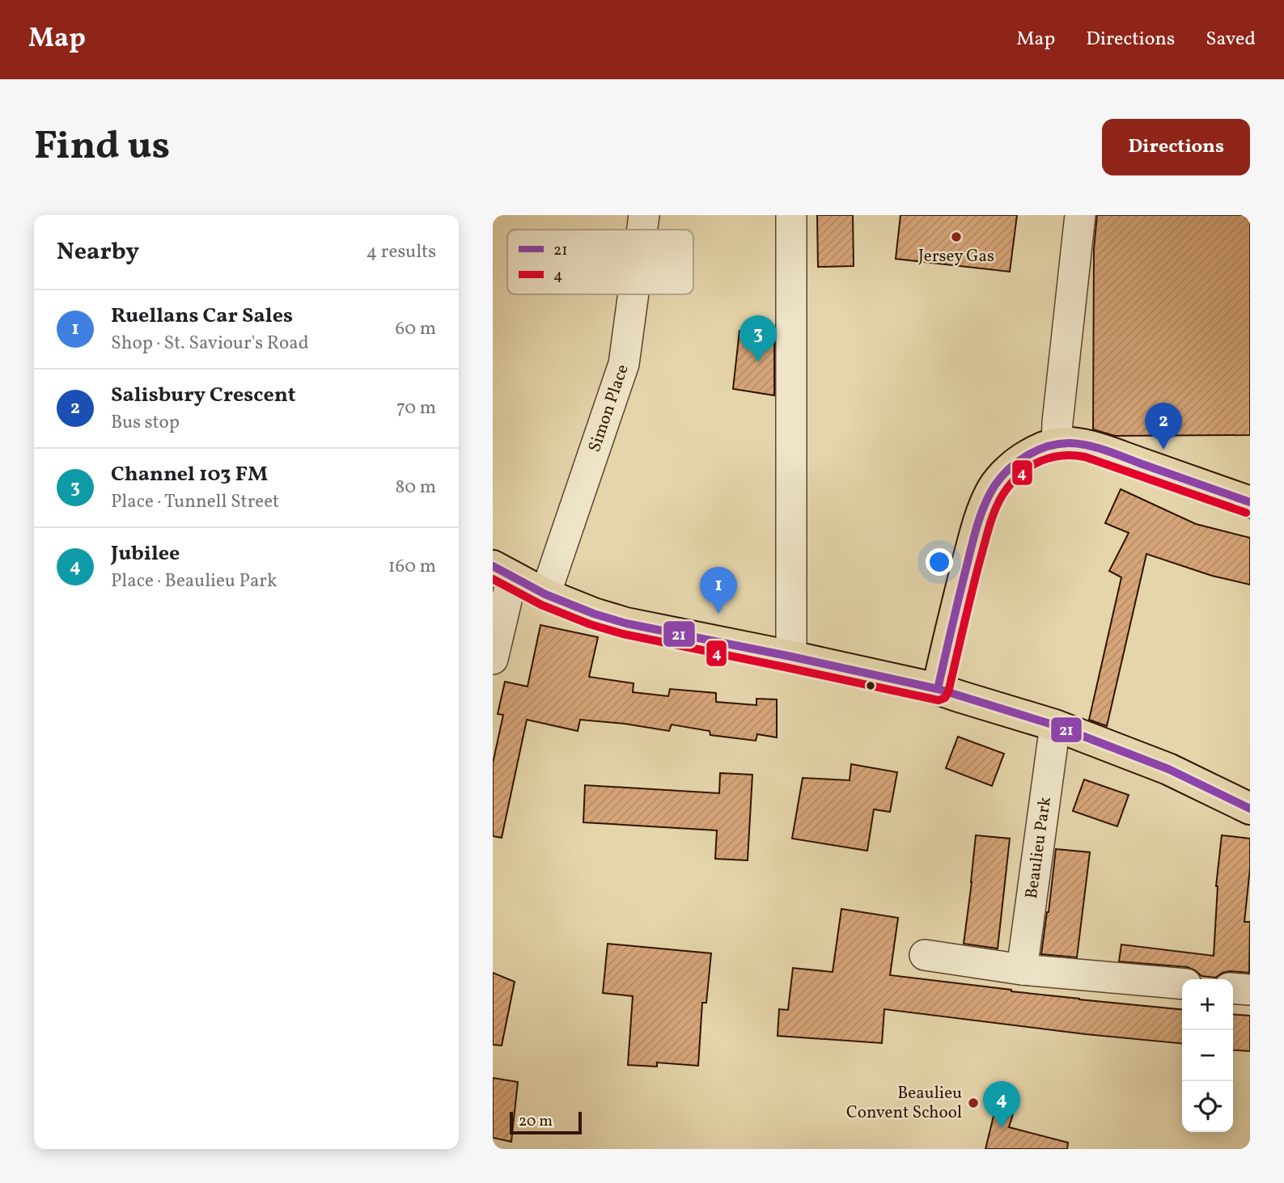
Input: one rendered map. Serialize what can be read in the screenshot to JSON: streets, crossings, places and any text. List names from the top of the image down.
{
  "streets": {
    "street": ["Simon Place", "Beaulieu Park"]
  },
  "places": ["Jersey Gas", "Beaulieu Convent School"],
  "lines": ["transit line 21", "transit line 4"],
  "legend": ["21", "4"],
  "scale_bar": "20 m",
  "page": {
    "header": "Map",
    "nav": ["Map", "Directions", "Saved"],
    "buttons": "Directions",
    "title": "Find us",
    "heading": ["Nearby", "4 results"],
    "list": [
      {
        "mark": "1",
        "name": "Ruellans Car Sales",
        "note": "Shop · St. Saviour's Road",
        "value": "60 m"
      },
      {
        "mark": "2",
        "name": "Salisbury Crescent",
        "note": "Bus stop",
        "value": "70 m"
      },
      {
        "mark": "3",
        "name": "Channel 103 FM",
        "note": "Place · Tunnell Street",
        "value": "80 m"
      },
      {
        "mark": "4",
        "name": "Jubilee",
        "note": "Place · Beaulieu Park",
        "value": "160 m"
      }
    ],
    "pins": [
      "3",
      "2",
      "1",
      "4"
    ],
    "map_buttons": ["+", "−"],
    "scale": "20 m"
  }
}
